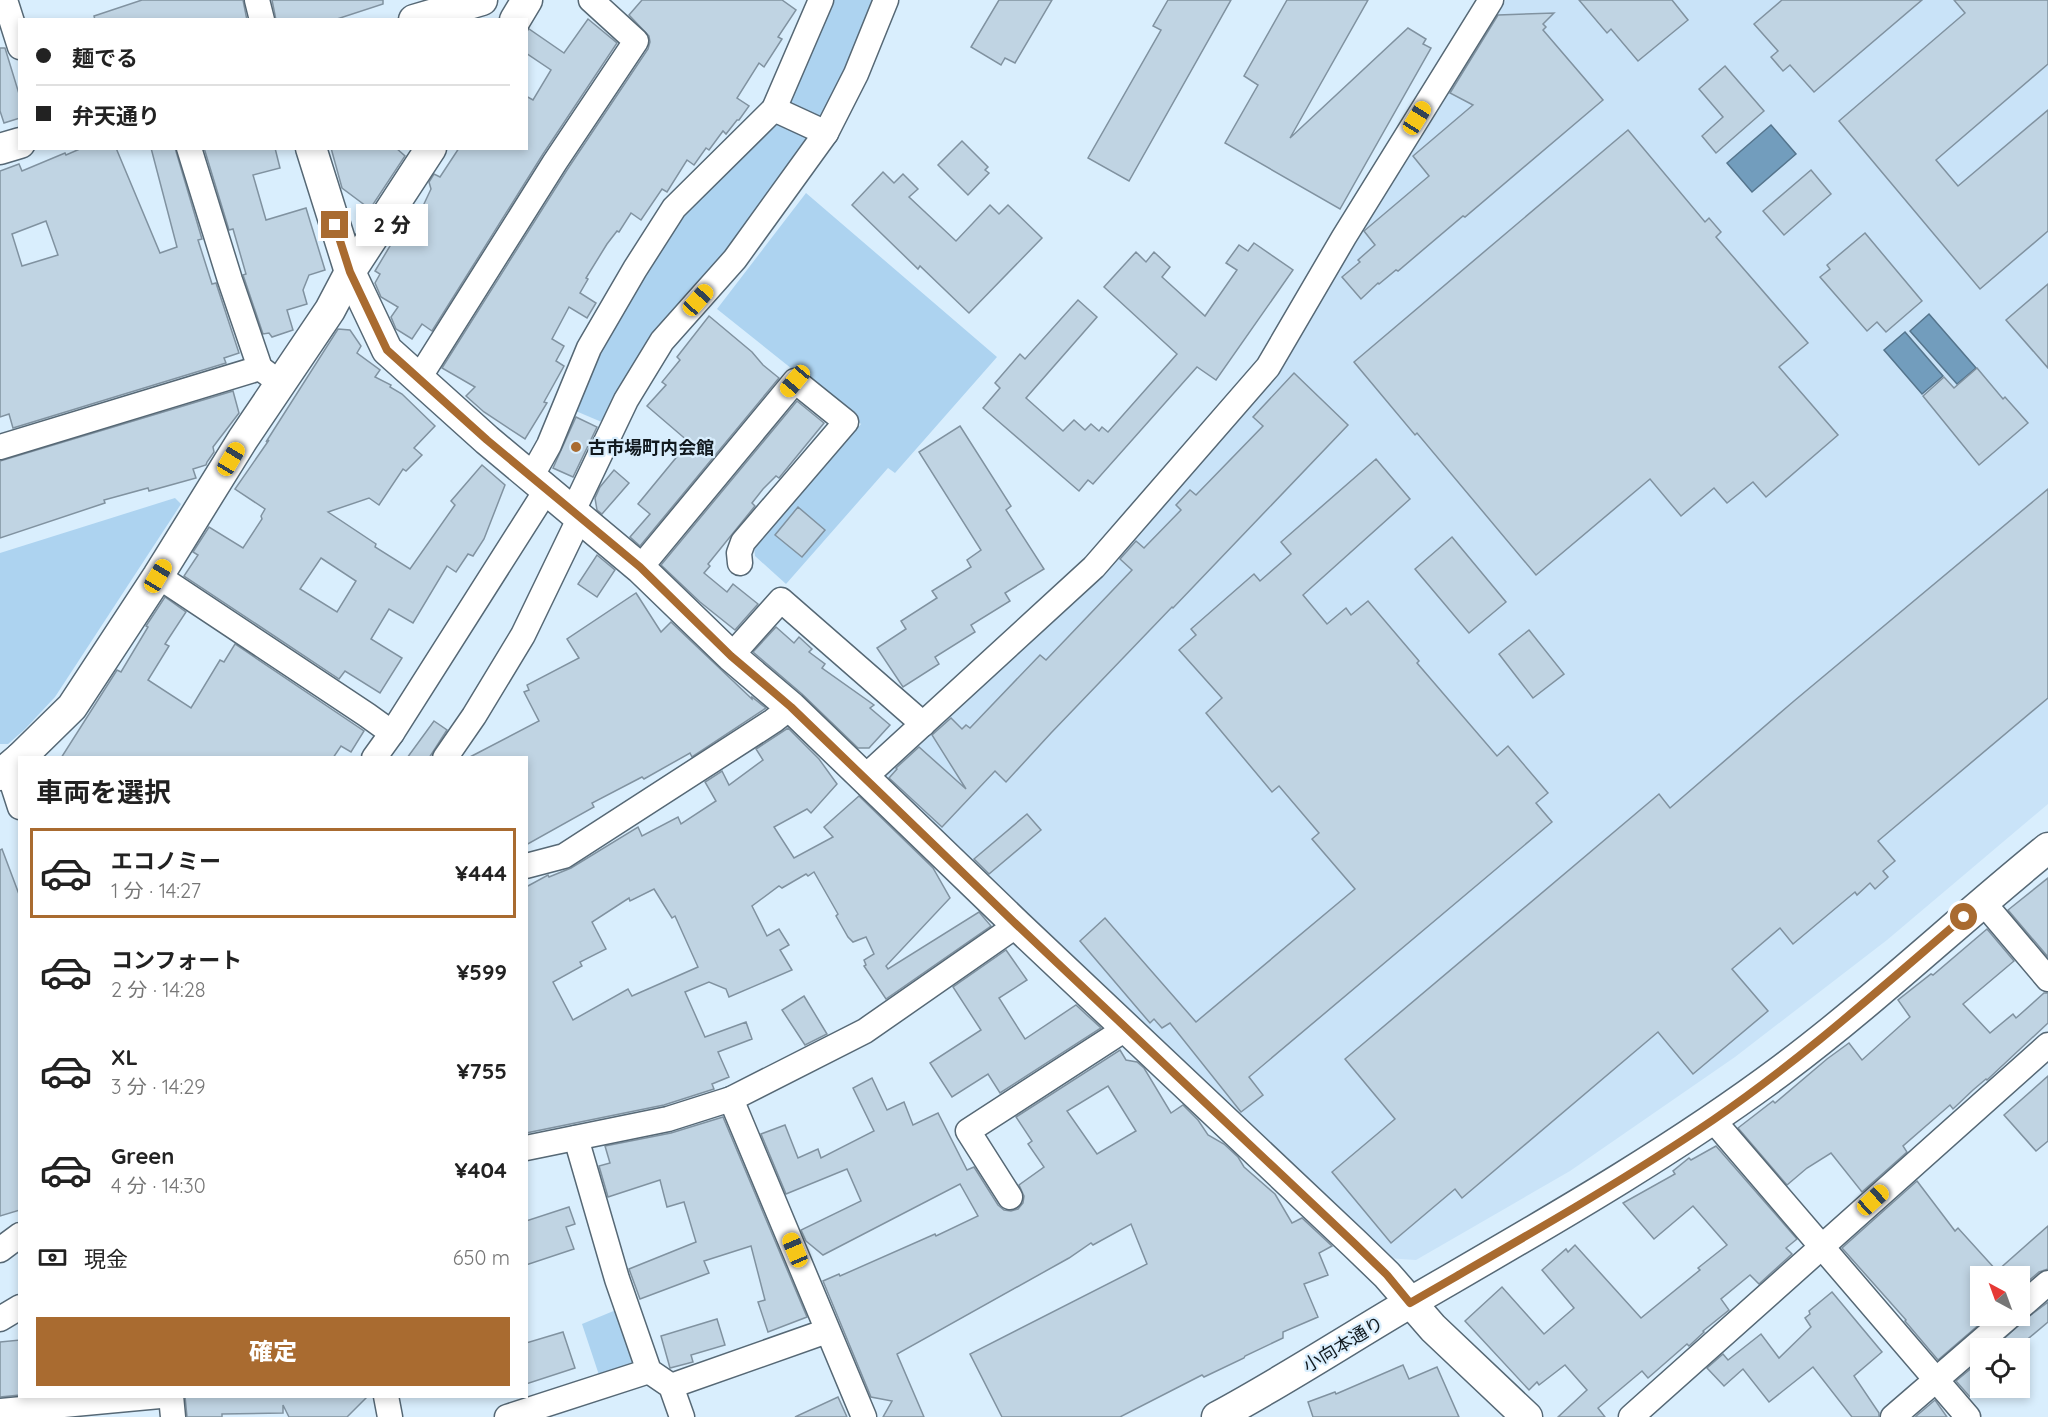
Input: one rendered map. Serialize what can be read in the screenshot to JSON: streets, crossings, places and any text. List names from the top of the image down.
{
  "streets": {
    "street": ["小向本通り"]
  },
  "places": ["古市場町内会館"],
  "north": "top left",
  "page": {
    "banner": ["麺でる", "弁天通り"],
    "bubble": "2 分",
    "heading": "車両を選択",
    "list": [
      {
        "name": "エコノミー",
        "note": "1 分 · 14:27",
        "value": "¥444"
      },
      {
        "name": "コンフォート",
        "note": "2 分 · 14:28",
        "value": "¥599"
      },
      {
        "name": "XL",
        "note": "3 分 · 14:29",
        "value": "¥755"
      },
      {
        "name": "Green",
        "note": "4 分 · 14:30",
        "value": "¥404"
      }
    ],
    "pay": ["現金", "650 m"],
    "buttons": "確定"
  }
}
